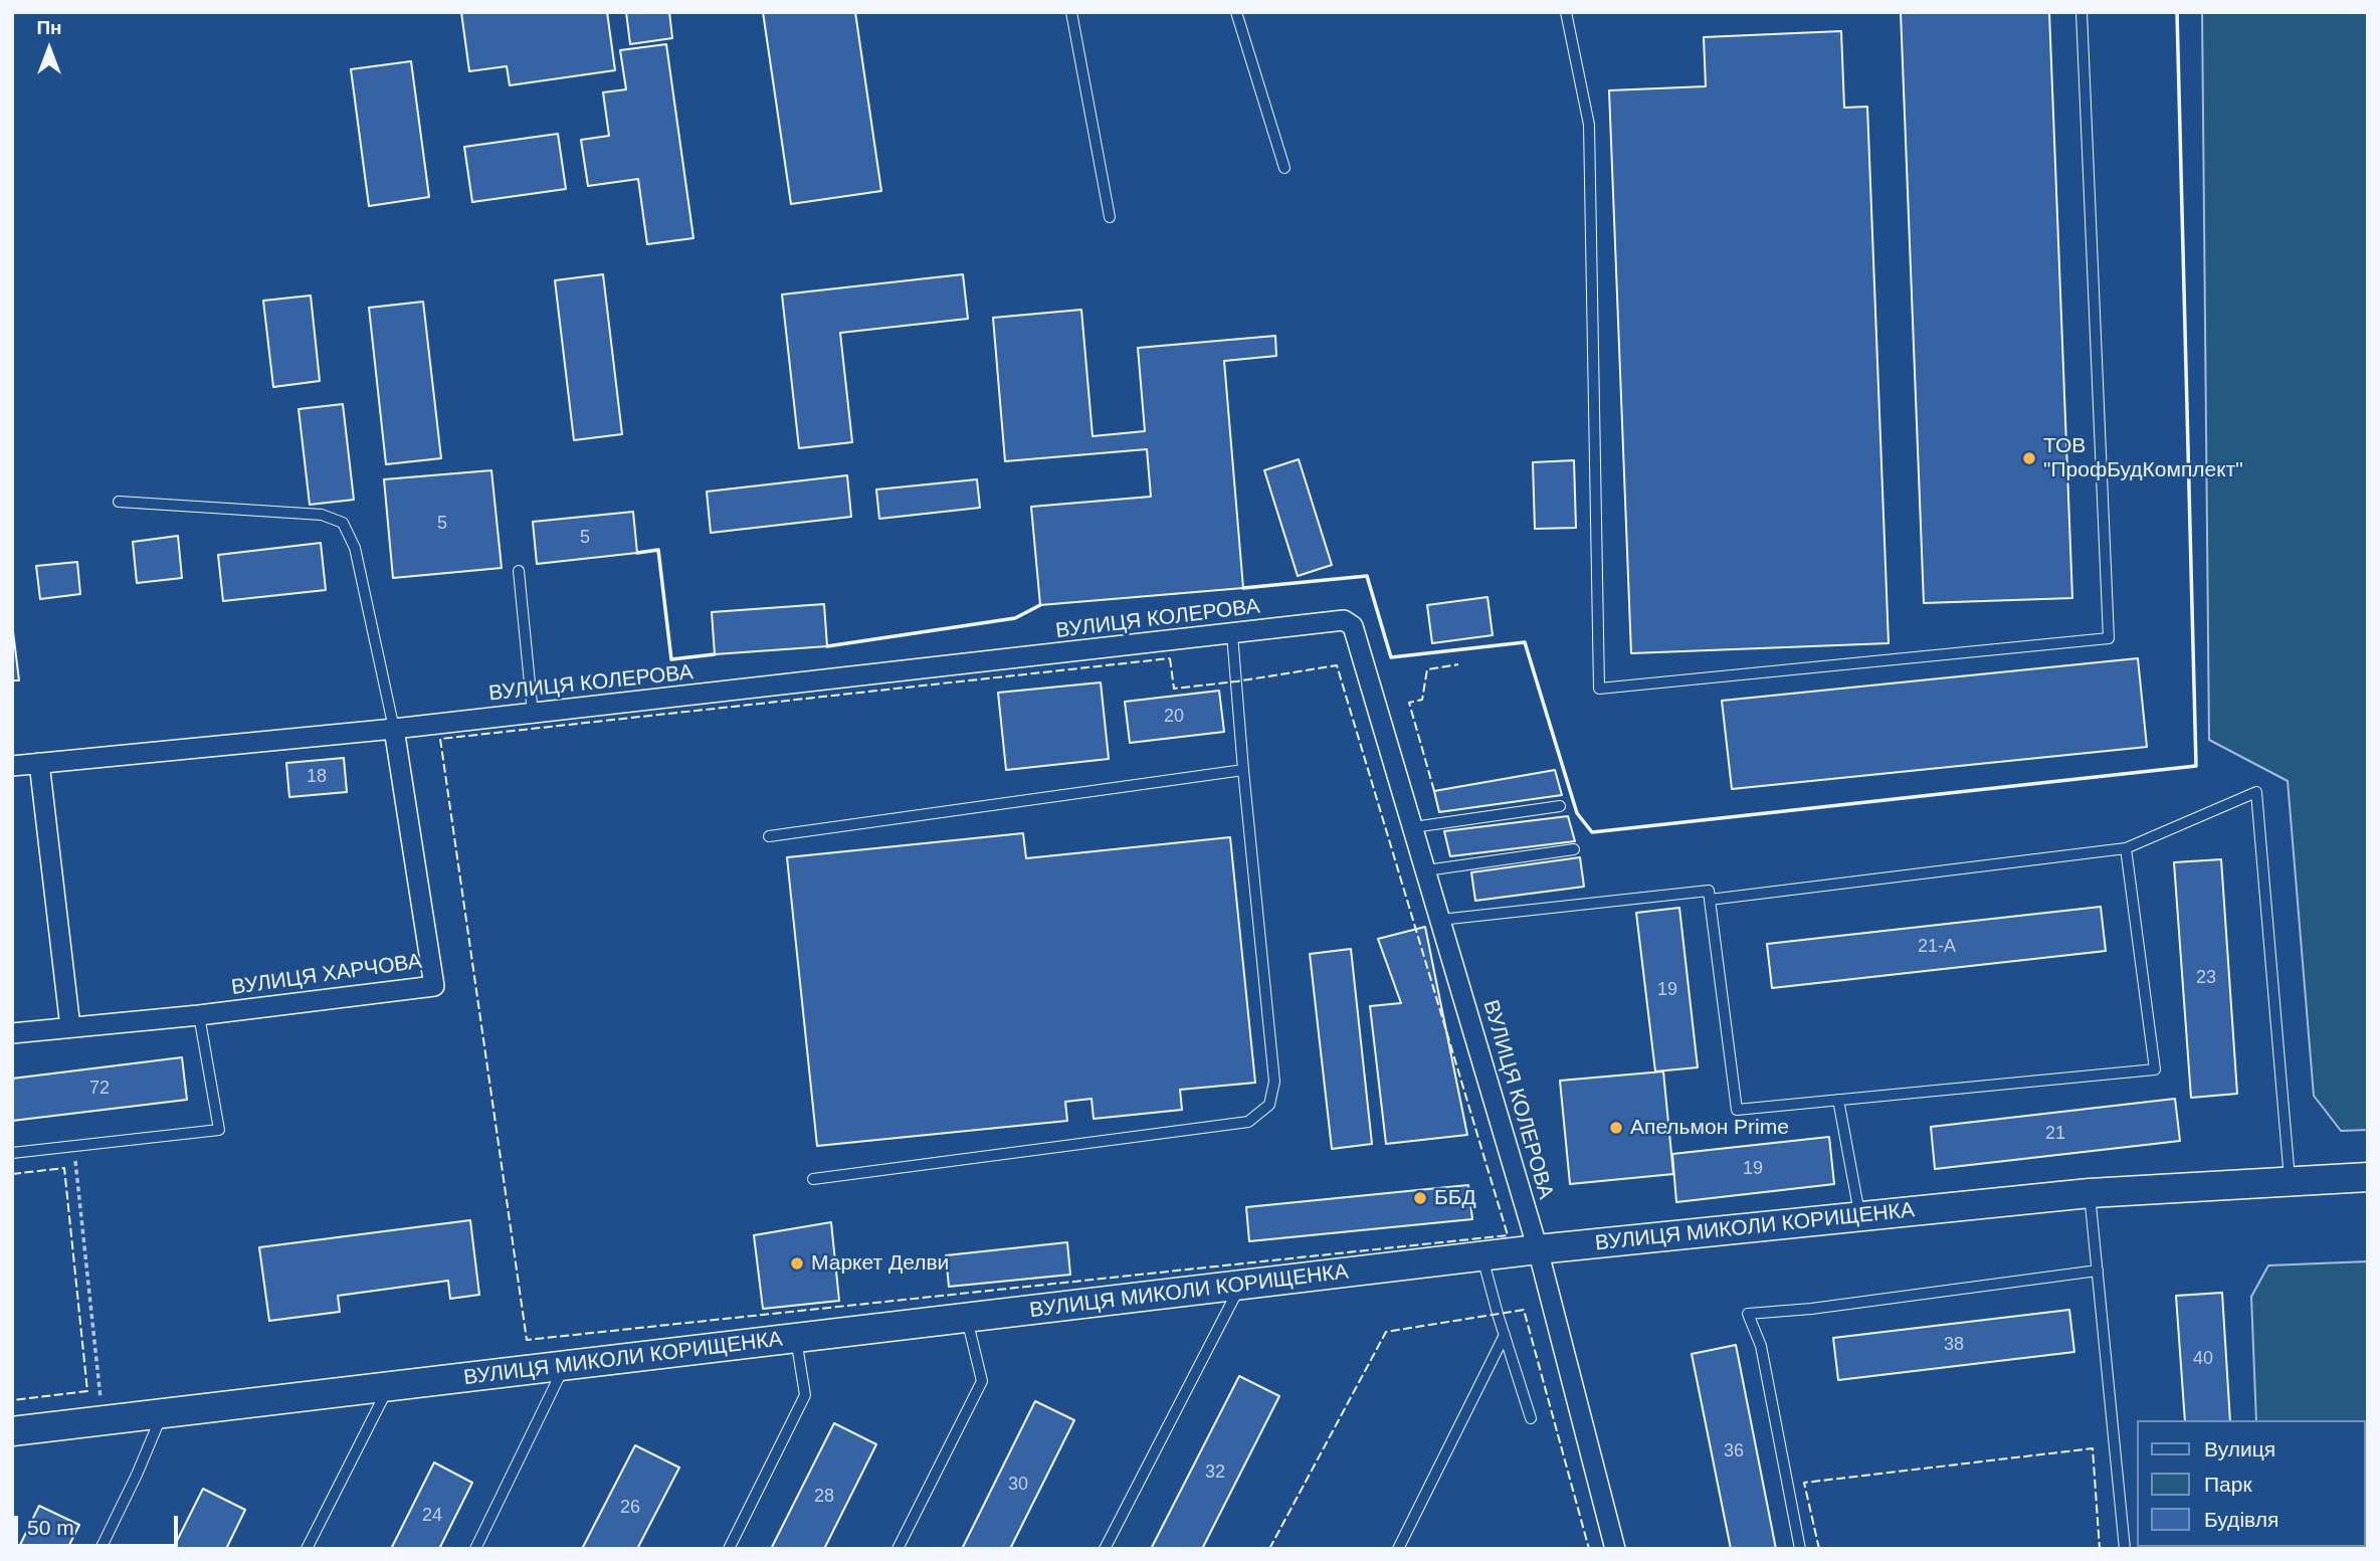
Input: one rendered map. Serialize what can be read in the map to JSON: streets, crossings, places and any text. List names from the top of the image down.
{
  "streets": {
    "street": ["ВУЛИЦЯ КОЛЕРОВА", "ВУЛИЦЯ ХАРЧОВА", "ВУЛИЦЯ МИКОЛИ КОРИЩЕНКА"]
  },
  "crossings": [
    ["ВУЛИЦЯ КОЛЕРОВА", "ВУЛИЦЯ ХАРЧОВА"],
    ["ВУЛИЦЯ КОЛЕРОВА", "ВУЛИЦЯ МИКОЛИ КОРИЩЕНКА"]
  ],
  "places": [
    "ТОВ \"ПрофБудКомплект\"",
    "Апельмон Prime",
    "ББД",
    "Маркет Делви"
  ],
  "house_numbers": [
    "5",
    "5",
    "20",
    "18",
    "21-А",
    "23",
    "19",
    "72",
    "21",
    "19",
    "38",
    "40",
    "36",
    "32",
    "30",
    "28",
    "26",
    "24"
  ],
  "legend": ["Вулиця", "Парк", "Будівля"],
  "scale_bar": "50 m",
  "north": "top"
}
